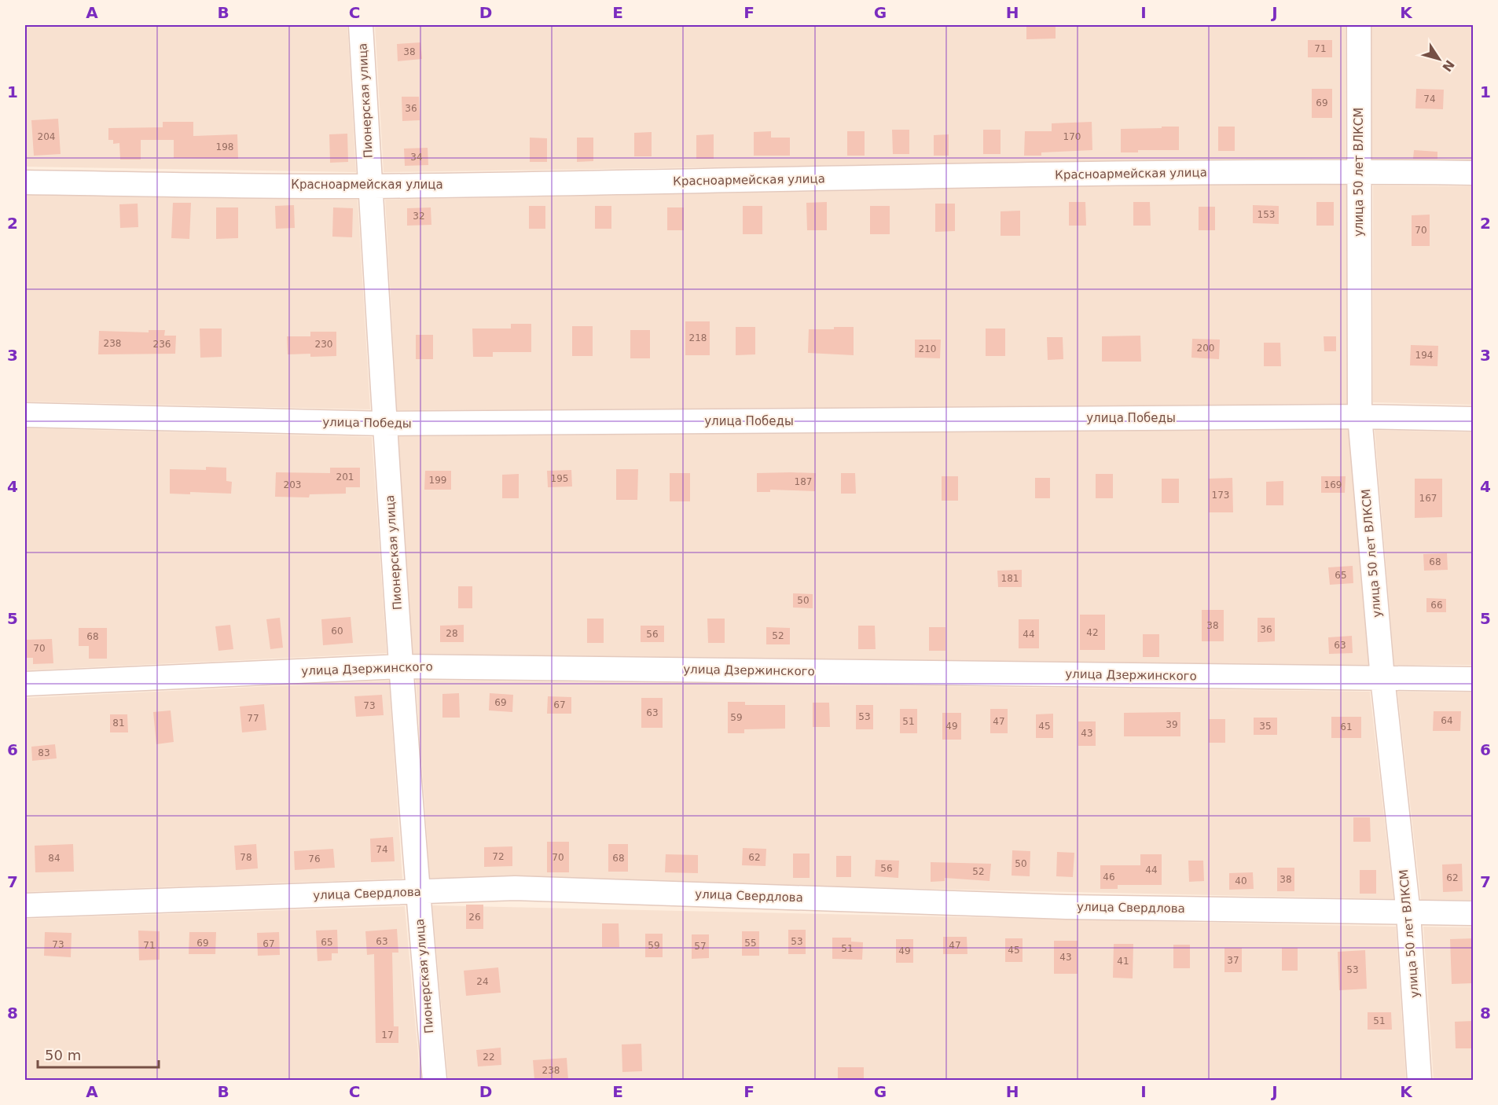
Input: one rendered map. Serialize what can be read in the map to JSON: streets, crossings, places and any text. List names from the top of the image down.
{
  "streets": {
    "street": [
      "Пионерская улица",
      "улица 50 лет ВЛКСМ",
      "Красноармейская улица",
      "улица Победы",
      "улица Дзержинского",
      "улица Свердлова"
    ]
  },
  "crossings": [
    ["Пионерская улица", "Красноармейская улица"],
    ["Пионерская улица", "улица Победы"],
    ["Пионерская улица", "улица Дзержинского"],
    ["Пионерская улица", "улица Свердлова"],
    ["улица 50 лет ВЛКСМ", "Красноармейская улица"],
    ["улица 50 лет ВЛКСМ", "улица Победы"],
    ["улица 50 лет ВЛКСМ", "улица Дзержинского"],
    ["улица 50 лет ВЛКСМ", "улица Свердлова"]
  ],
  "house_numbers": [
    "71",
    "38",
    "74",
    "69",
    "36",
    "204",
    "170",
    "198",
    "34",
    "153",
    "32",
    "70",
    "218",
    "238",
    "236",
    "230",
    "200",
    "210",
    "194",
    "201",
    "195",
    "199",
    "187",
    "203",
    "169",
    "173",
    "167",
    "68",
    "65",
    "181",
    "50",
    "66",
    "38",
    "36",
    "60",
    "42",
    "28",
    "56",
    "44",
    "52",
    "68",
    "63",
    "70",
    "69",
    "67",
    "73",
    "63",
    "53",
    "59",
    "77",
    "64",
    "51",
    "47",
    "81",
    "39",
    "49",
    "45",
    "35",
    "61",
    "43",
    "83",
    "74",
    "72",
    "78",
    "70",
    "62",
    "84",
    "68",
    "76",
    "50",
    "56",
    "44",
    "52",
    "46",
    "62",
    "38",
    "40",
    "26",
    "63",
    "53",
    "65",
    "69",
    "55",
    "67",
    "73",
    "71",
    "59",
    "47",
    "57",
    "51",
    "45",
    "49",
    "43",
    "37",
    "41",
    "53",
    "24",
    "51",
    "17",
    "22",
    "238"
  ],
  "scale_bar": "50 m",
  "north": "bottom right",
  "grid": {
    "columns": [
      "A",
      "B",
      "C",
      "D",
      "E",
      "F",
      "G",
      "H",
      "I",
      "J",
      "K"
    ],
    "rows": [
      "1",
      "2",
      "3",
      "4",
      "5",
      "6",
      "7",
      "8"
    ]
  }
}
